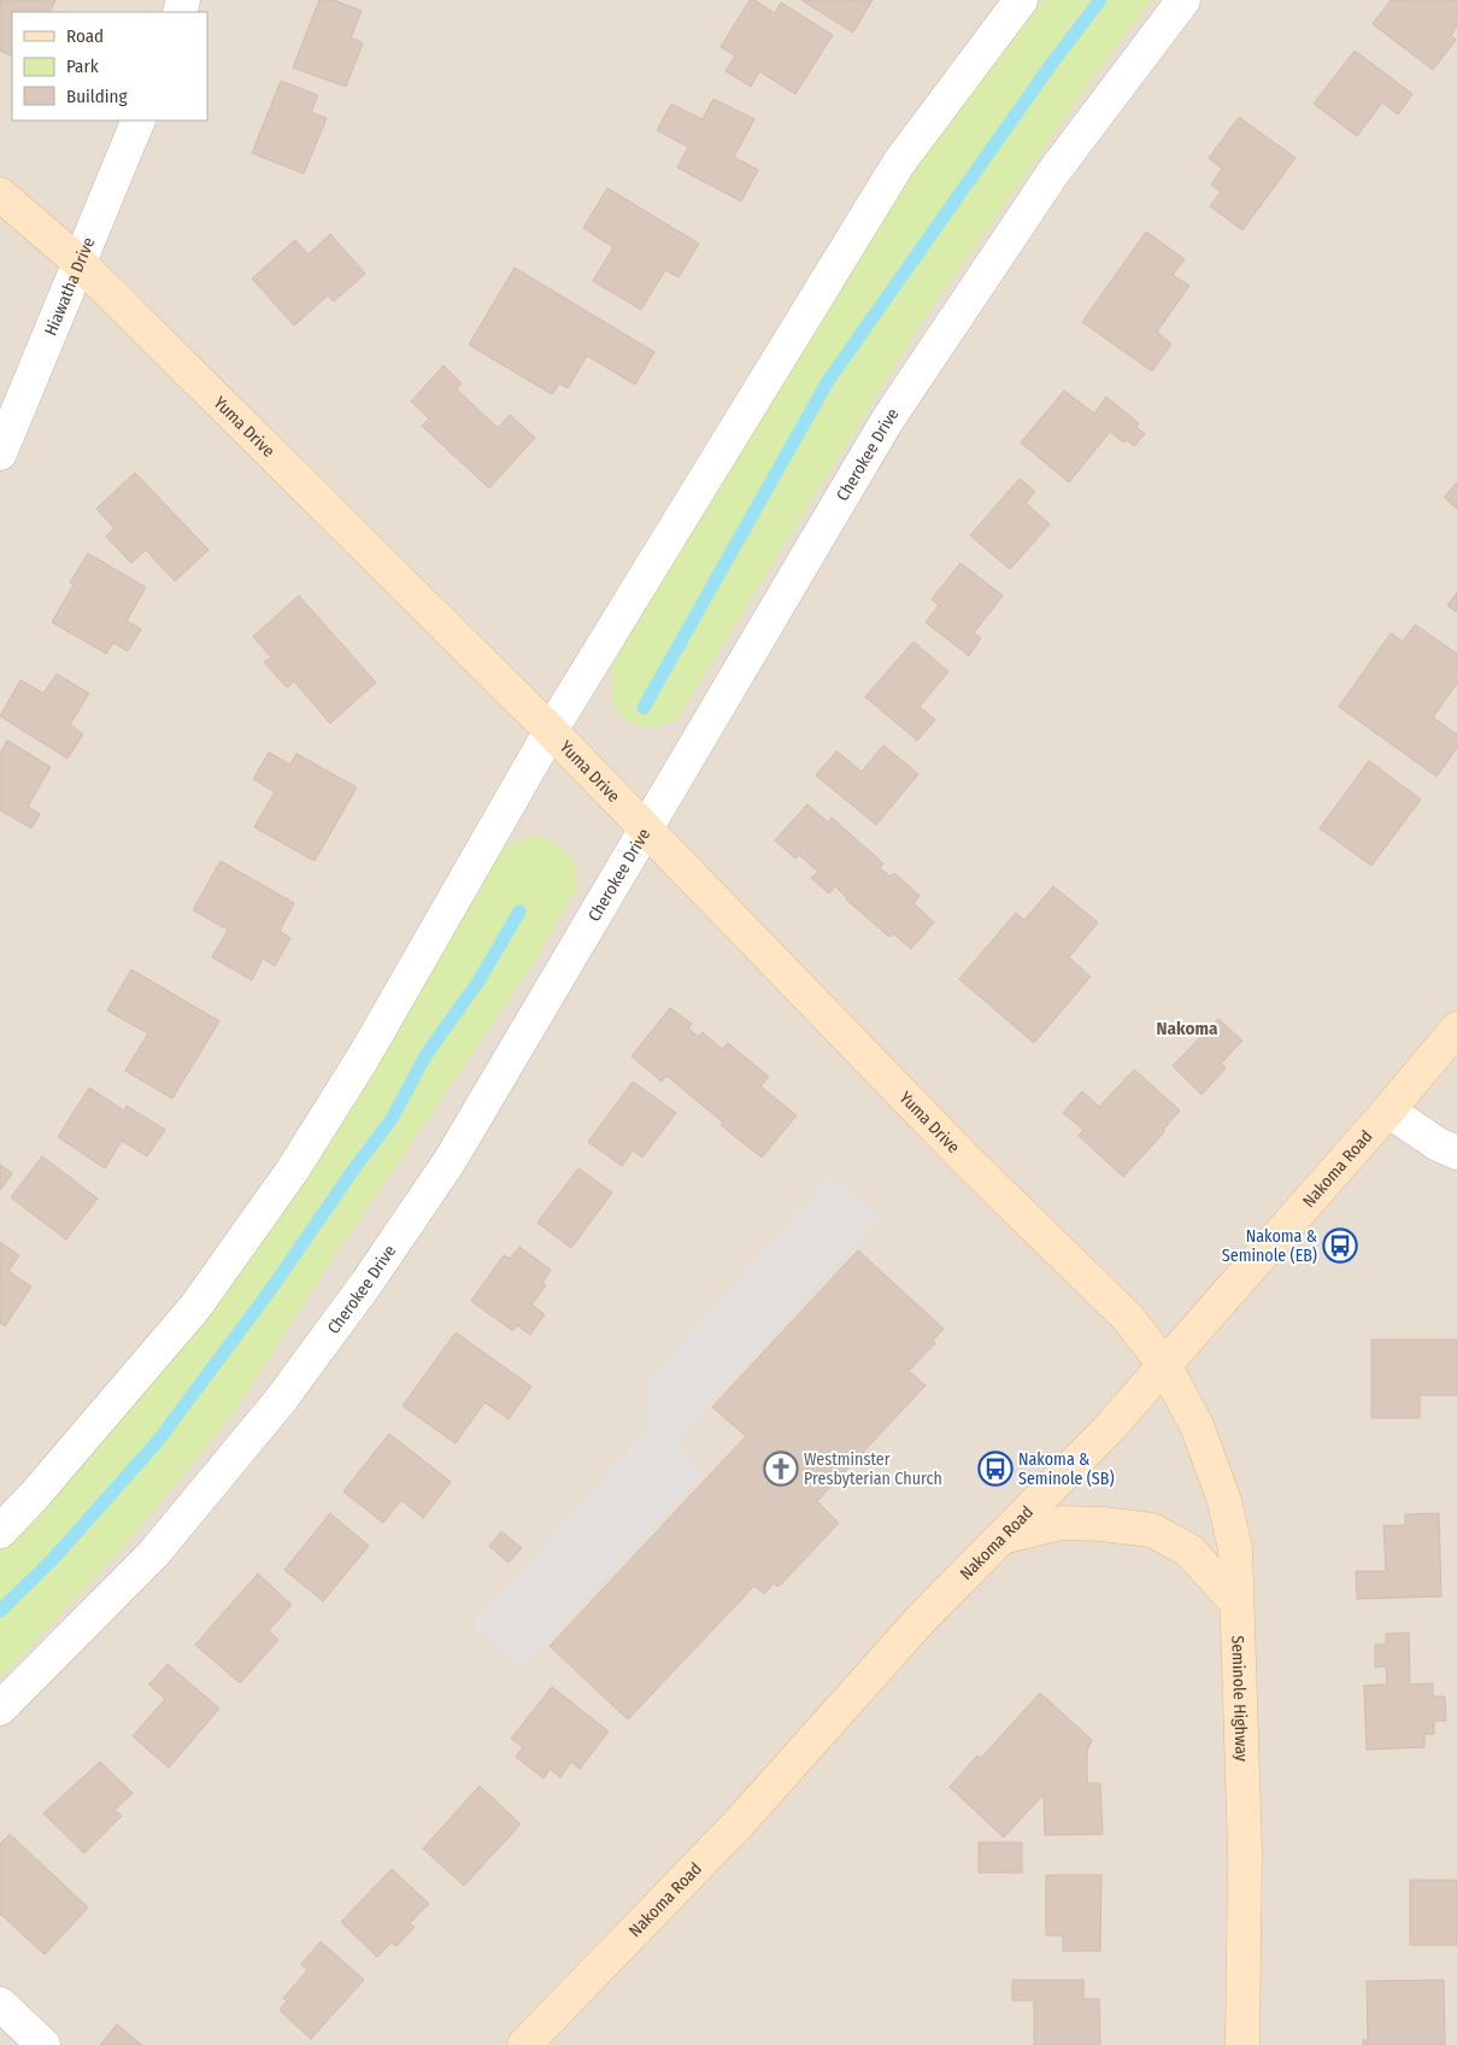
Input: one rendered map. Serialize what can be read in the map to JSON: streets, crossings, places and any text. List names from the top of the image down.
{
  "streets": {
    "street": [
      "Hiawatha Drive",
      "Yuma Drive",
      "Cherokee Drive",
      "Nakoma Road",
      "Seminole Highway"
    ]
  },
  "crossings": [
    ["Hiawatha Drive", "Yuma Drive"],
    ["Yuma Drive", "Cherokee Drive"],
    ["Yuma Drive", "Nakoma Road"],
    ["Yuma Drive", "Seminole Highway"],
    ["Nakoma Road", "Seminole Highway"]
  ],
  "districts": ["Nakoma"],
  "places": {
    "bus stop": ["Nakoma & Seminole (EB)", "Nakoma & Seminole (SB)"],
    "church": ["Westminster Presbyterian Church"]
  },
  "legend": ["Road", "Park", "Building"]
}
